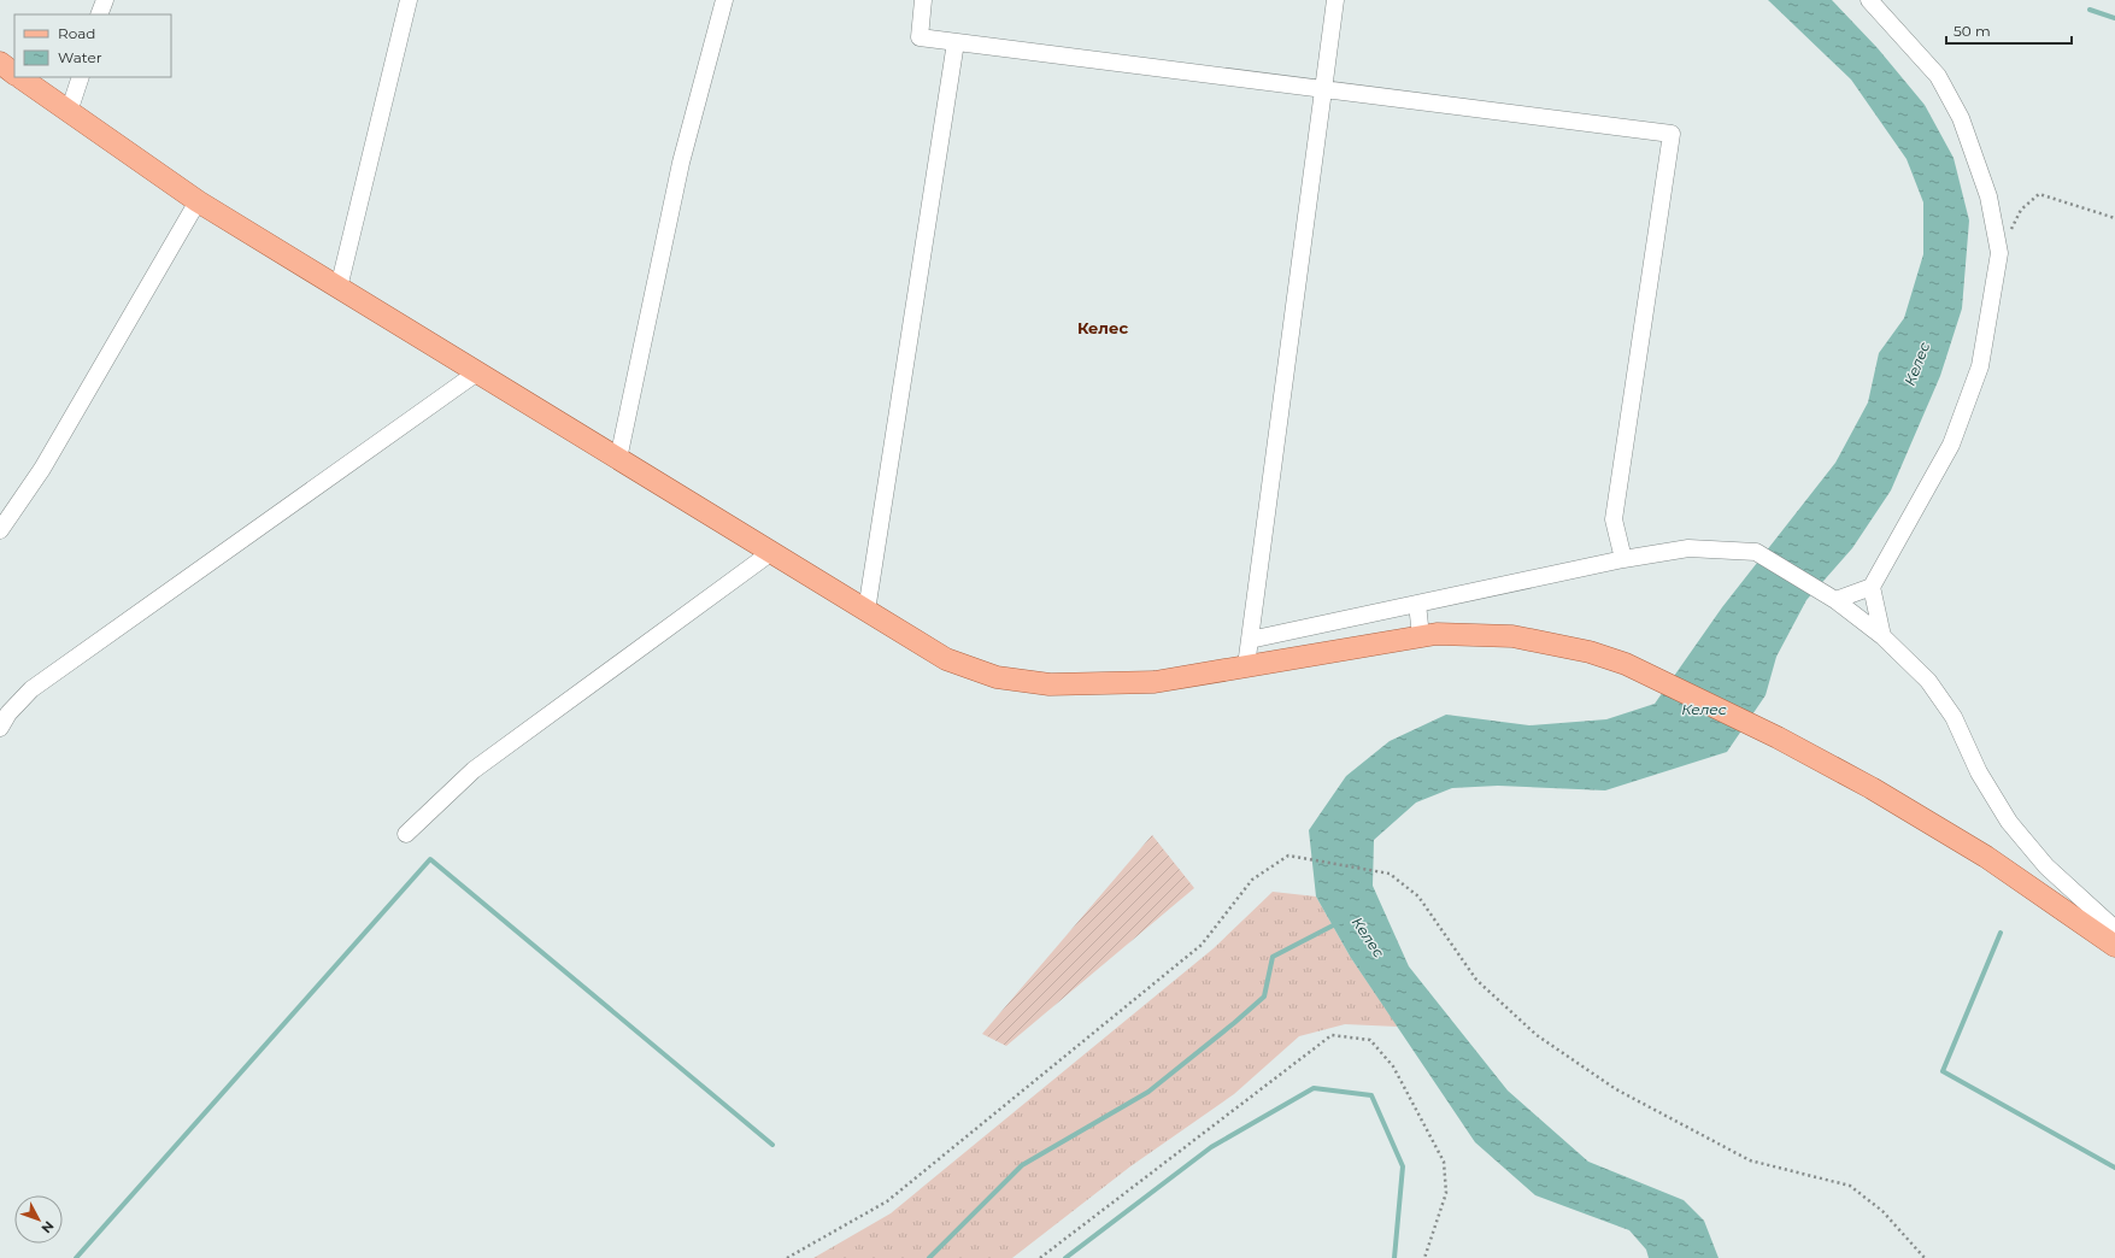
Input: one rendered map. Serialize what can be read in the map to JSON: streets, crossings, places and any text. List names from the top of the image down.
{
  "districts": ["Келес"],
  "water": ["Келес"],
  "legend": ["Road", "Water"],
  "scale_bar": "50 m",
  "north": "bottom right"
}
